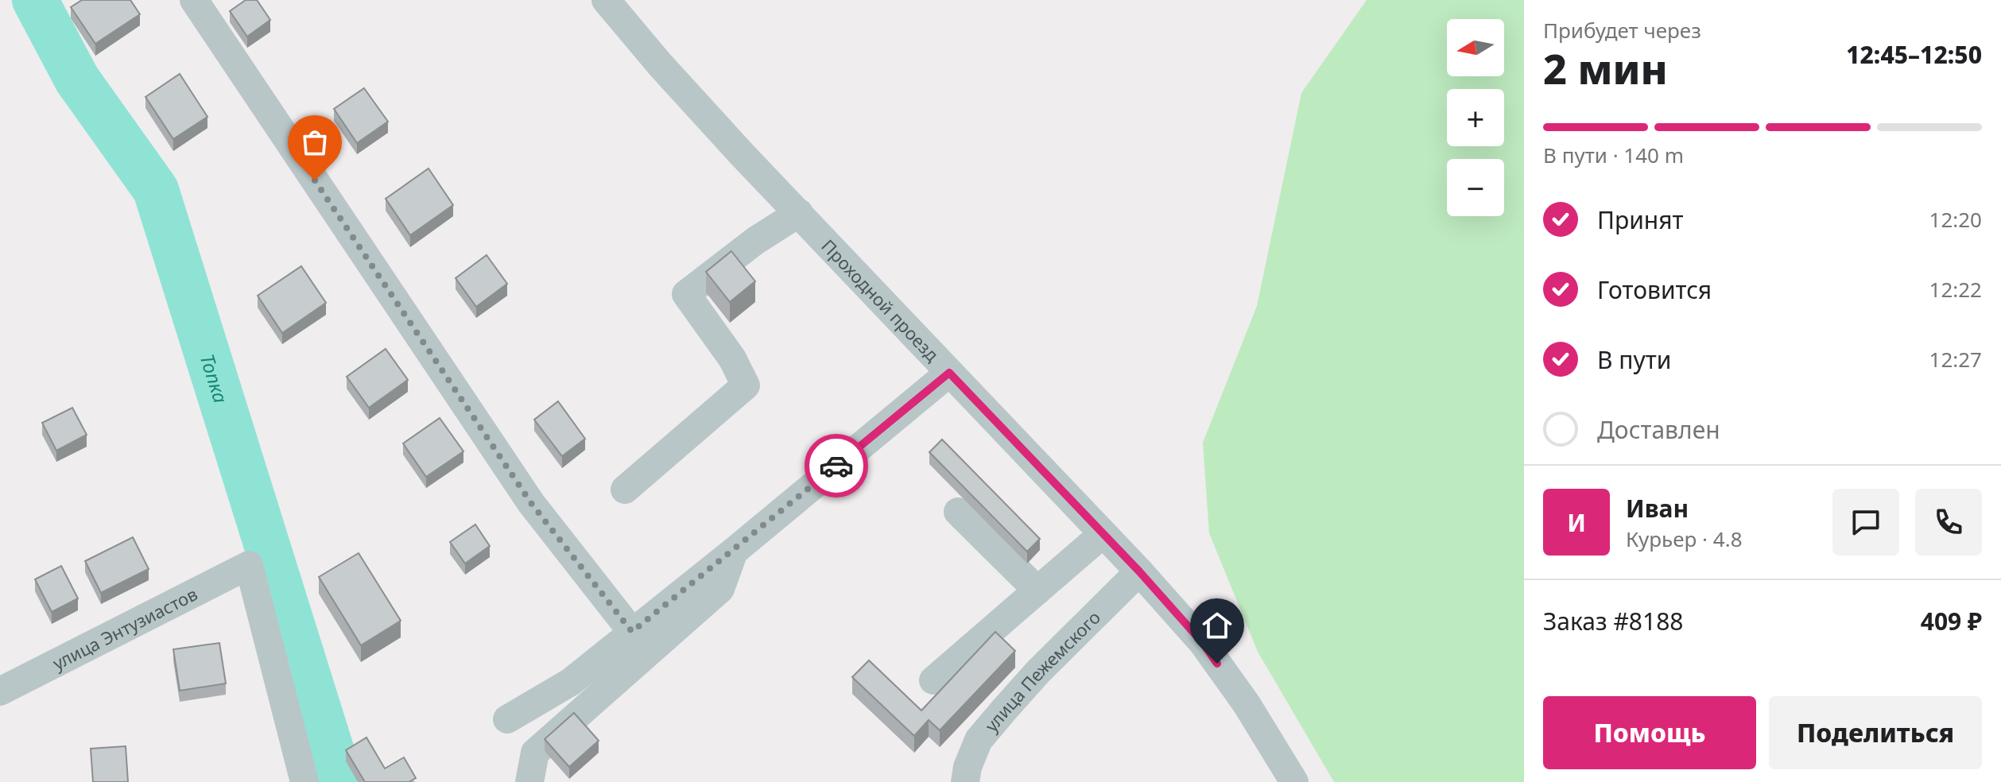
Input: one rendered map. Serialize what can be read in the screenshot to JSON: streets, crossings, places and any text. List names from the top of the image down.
{
  "streets": {
    "street": ["Проходной проезд", "улица Энтузиастов", "улица Пежемского"]
  },
  "crossings": [
    ["Проходной проезд", "улица Пежемского"]
  ],
  "water": ["Топка"],
  "north": "left",
  "page": {
    "heading": ["2 мин", "Прибудет через", "12:45–12:50"],
    "panel": [
      "Иван",
      "Курьер · 4.8",
      "Заказ #8188",
      "409 ₽"
    ],
    "map_buttons": ["+", "−"],
    "bar": "В пути · 140 m",
    "list": [
      ["Принят", "12:20"],
      ["Готовится", "12:22"],
      ["В пути", "12:27"],
      "Доставлен"
    ],
    "round": "И",
    "buttons": ["Помощь", "Поделиться"]
  }
}
